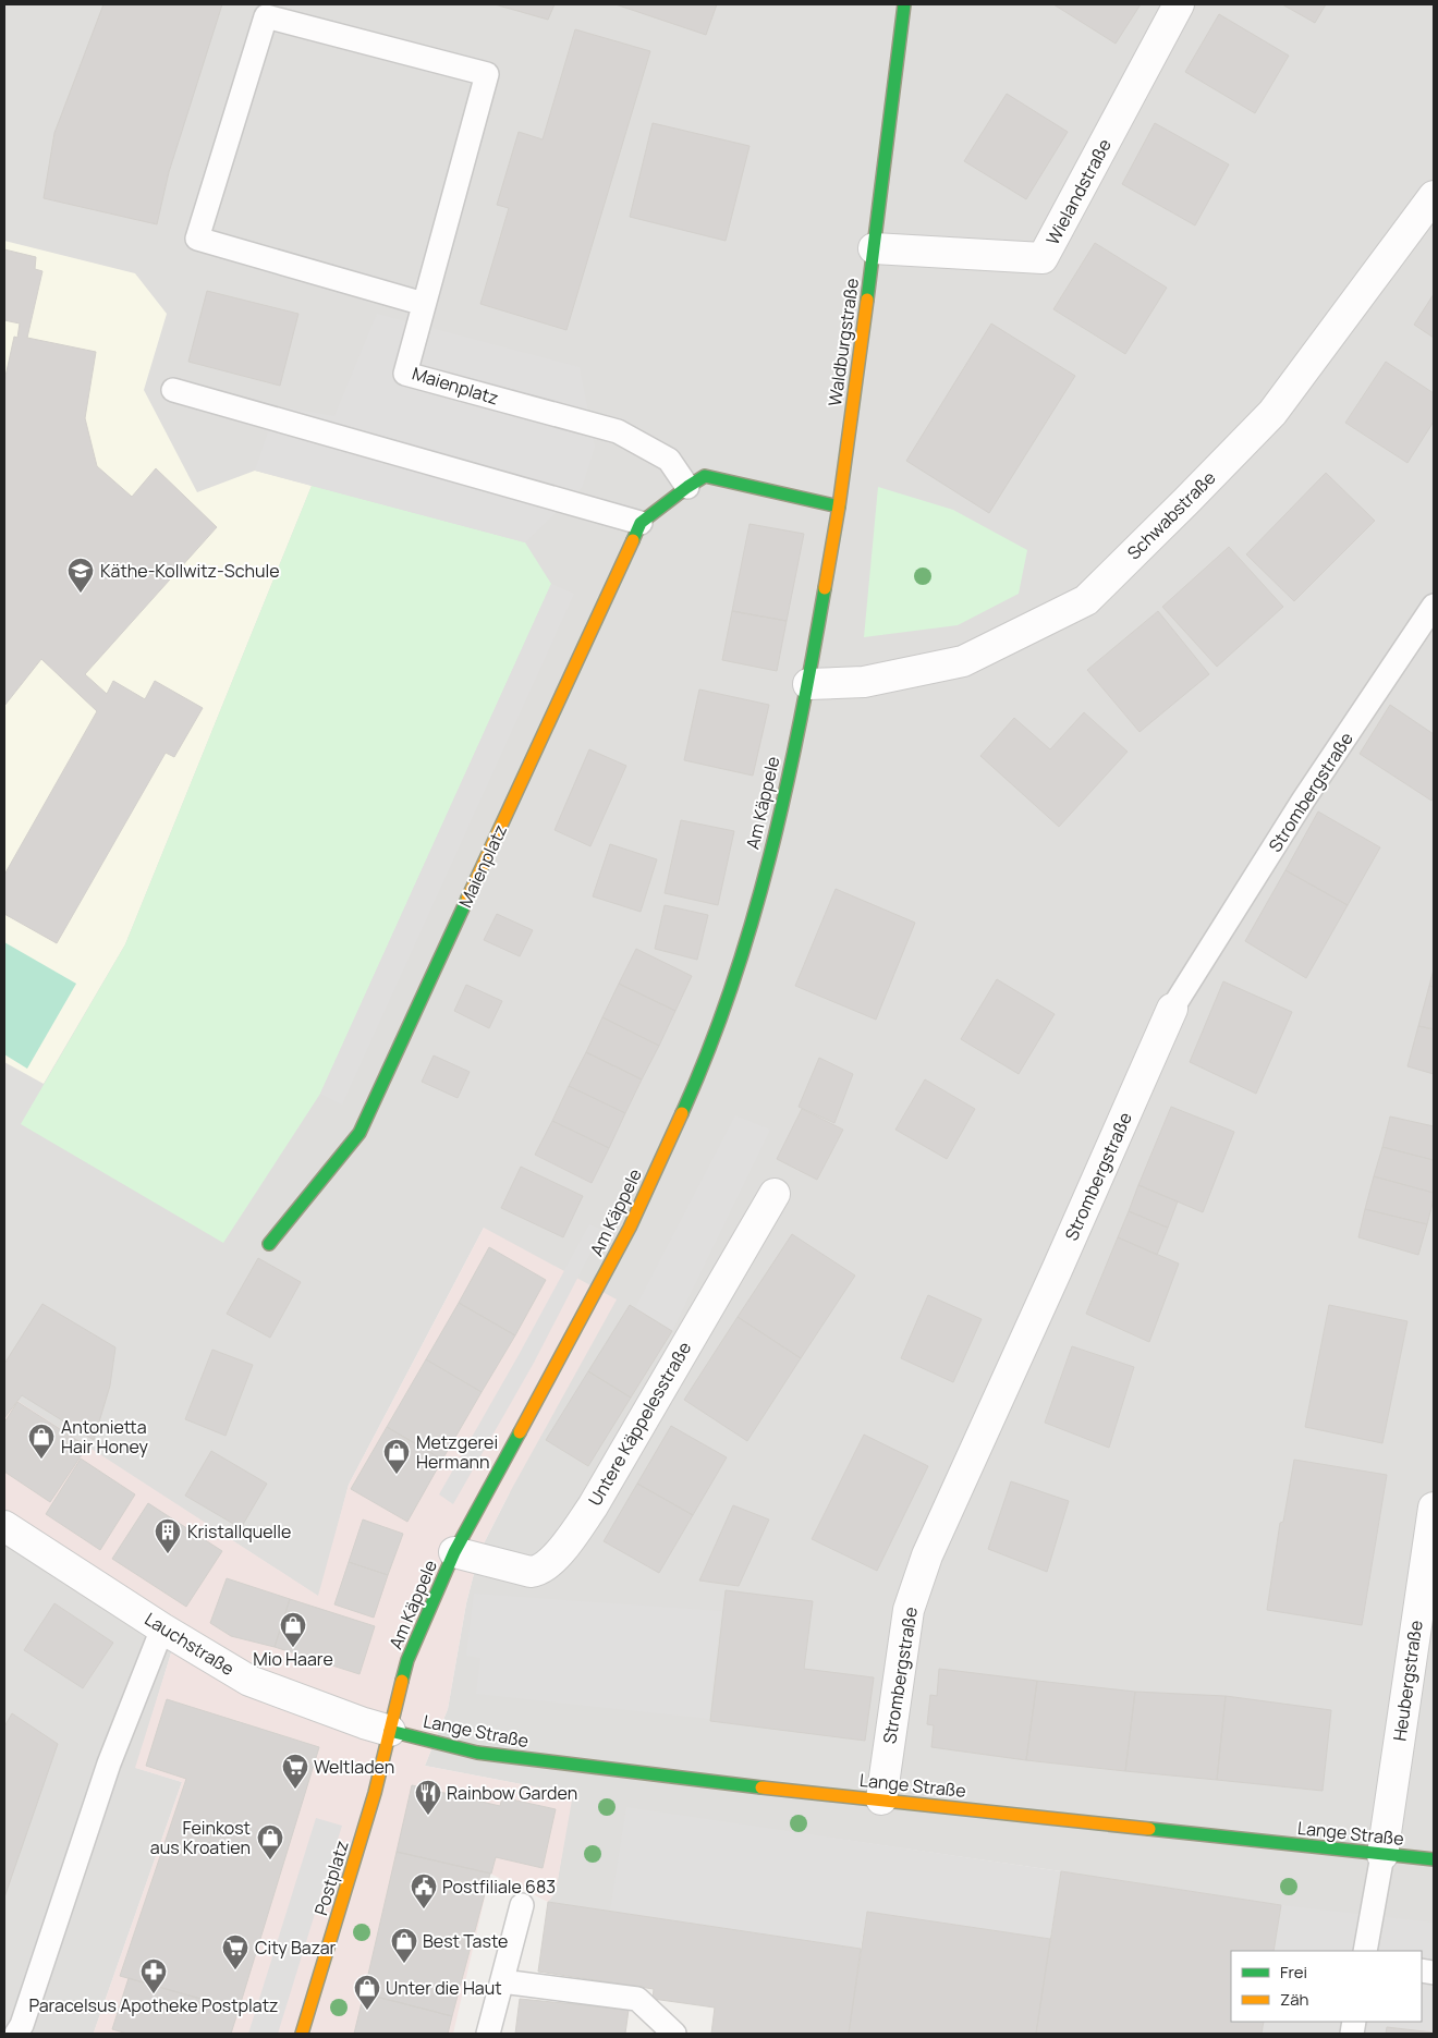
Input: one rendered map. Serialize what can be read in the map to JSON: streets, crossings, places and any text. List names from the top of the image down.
{
  "streets": {
    "street": [
      "Wielandstraße",
      "Waldburgstraße",
      "Maienplatz",
      "Schwabstraße",
      "Strombergstraße",
      "Am Käppele",
      "Untere Käppelesstraße",
      "Lauchstraße",
      "Heubergstraße",
      "Lange Straße",
      "Postplatz"
    ]
  },
  "crossings": [
    ["Wielandstraße", "Waldburgstraße"],
    ["Waldburgstraße", "Maienplatz"],
    ["Waldburgstraße", "Schwabstraße"],
    ["Waldburgstraße", "Am Käppele"],
    ["Schwabstraße", "Am Käppele"],
    ["Strombergstraße", "Lange Straße"],
    ["Am Käppele", "Untere Käppelesstraße"],
    ["Am Käppele", "Lauchstraße"],
    ["Am Käppele", "Lange Straße"],
    ["Am Käppele", "Postplatz"],
    ["Lauchstraße", "Lange Straße"],
    ["Lauchstraße", "Postplatz"],
    ["Heubergstraße", "Lange Straße"],
    ["Lange Straße", "Postplatz"]
  ],
  "places": {
    "school or university": ["Käthe-Kollwitz-Schule"],
    "shop": [
      "Antonietta Hair Honey",
      "Metzgerei Hermann",
      "Mio Haare",
      "Feinkost aus Kroatien",
      "Best Taste",
      "Unter die Haut"
    ],
    "building": ["Kristallquelle"],
    "supermarket": ["Weltladen", "City Bazar"],
    "restaurant": ["Rainbow Garden"],
    "public building": ["Postfiliale 683"],
    "pharmacy": ["Paracelsus Apotheke Postplatz"]
  },
  "legend": ["Frei", "Zäh"]
}
